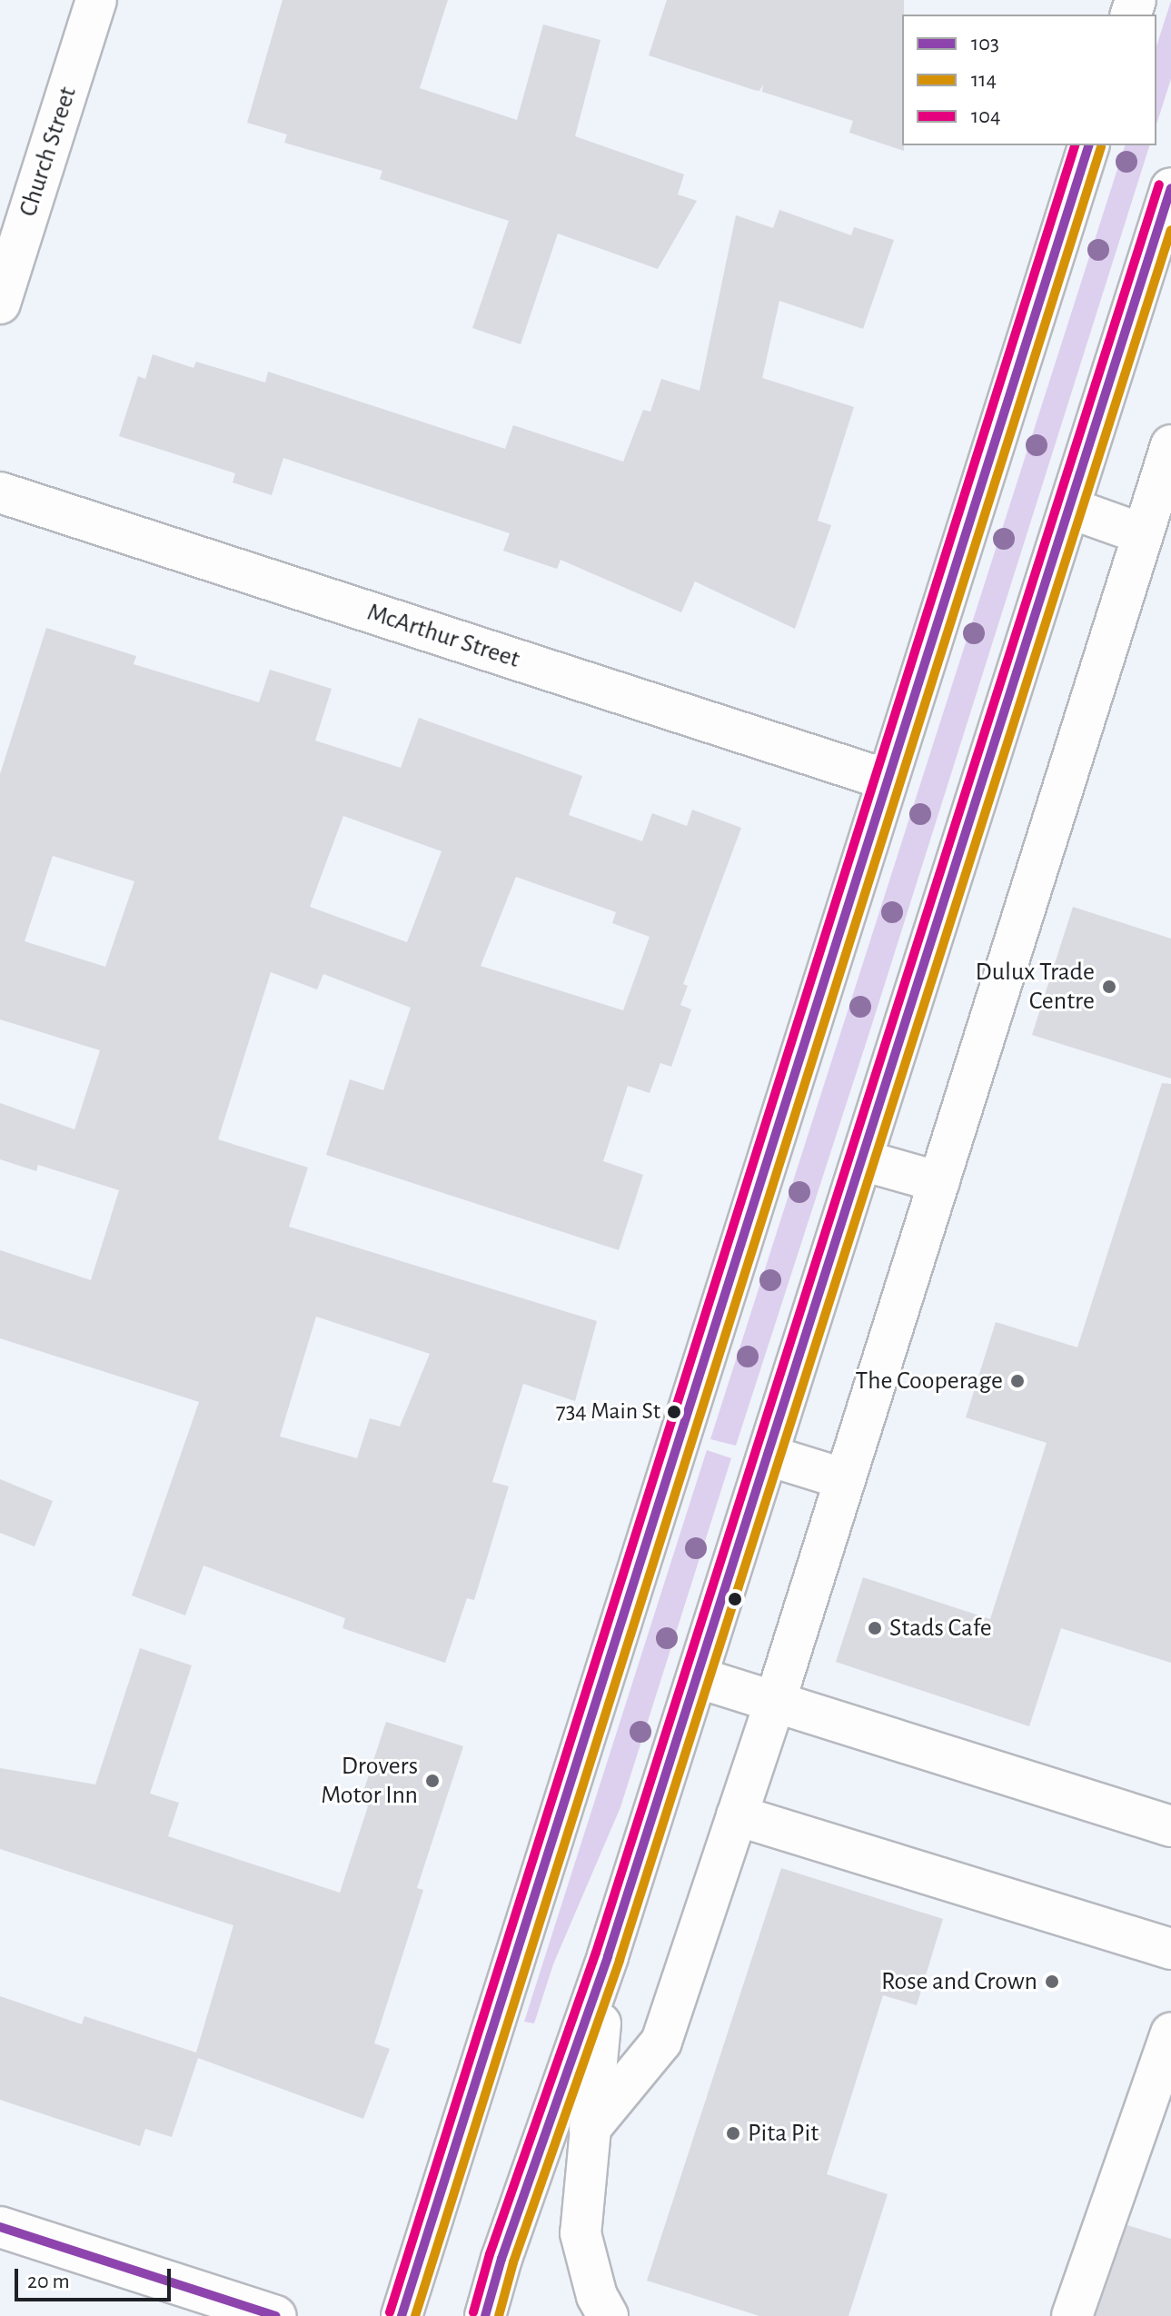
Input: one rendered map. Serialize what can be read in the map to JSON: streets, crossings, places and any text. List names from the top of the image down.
{
  "streets": {
    "main road": ["Church Street", "McArthur Street"]
  },
  "places": [
    "Dulux Trade Centre",
    "The Cooperage",
    "734 Main St",
    "Stads Cafe",
    "Drovers Motor Inn",
    "Rose and Crown",
    "Pita Pit"
  ],
  "lines": ["transit line 103", "transit line 104", "transit line 114"],
  "legend": ["103", "114", "104"],
  "scale_bar": "20 m"
}
